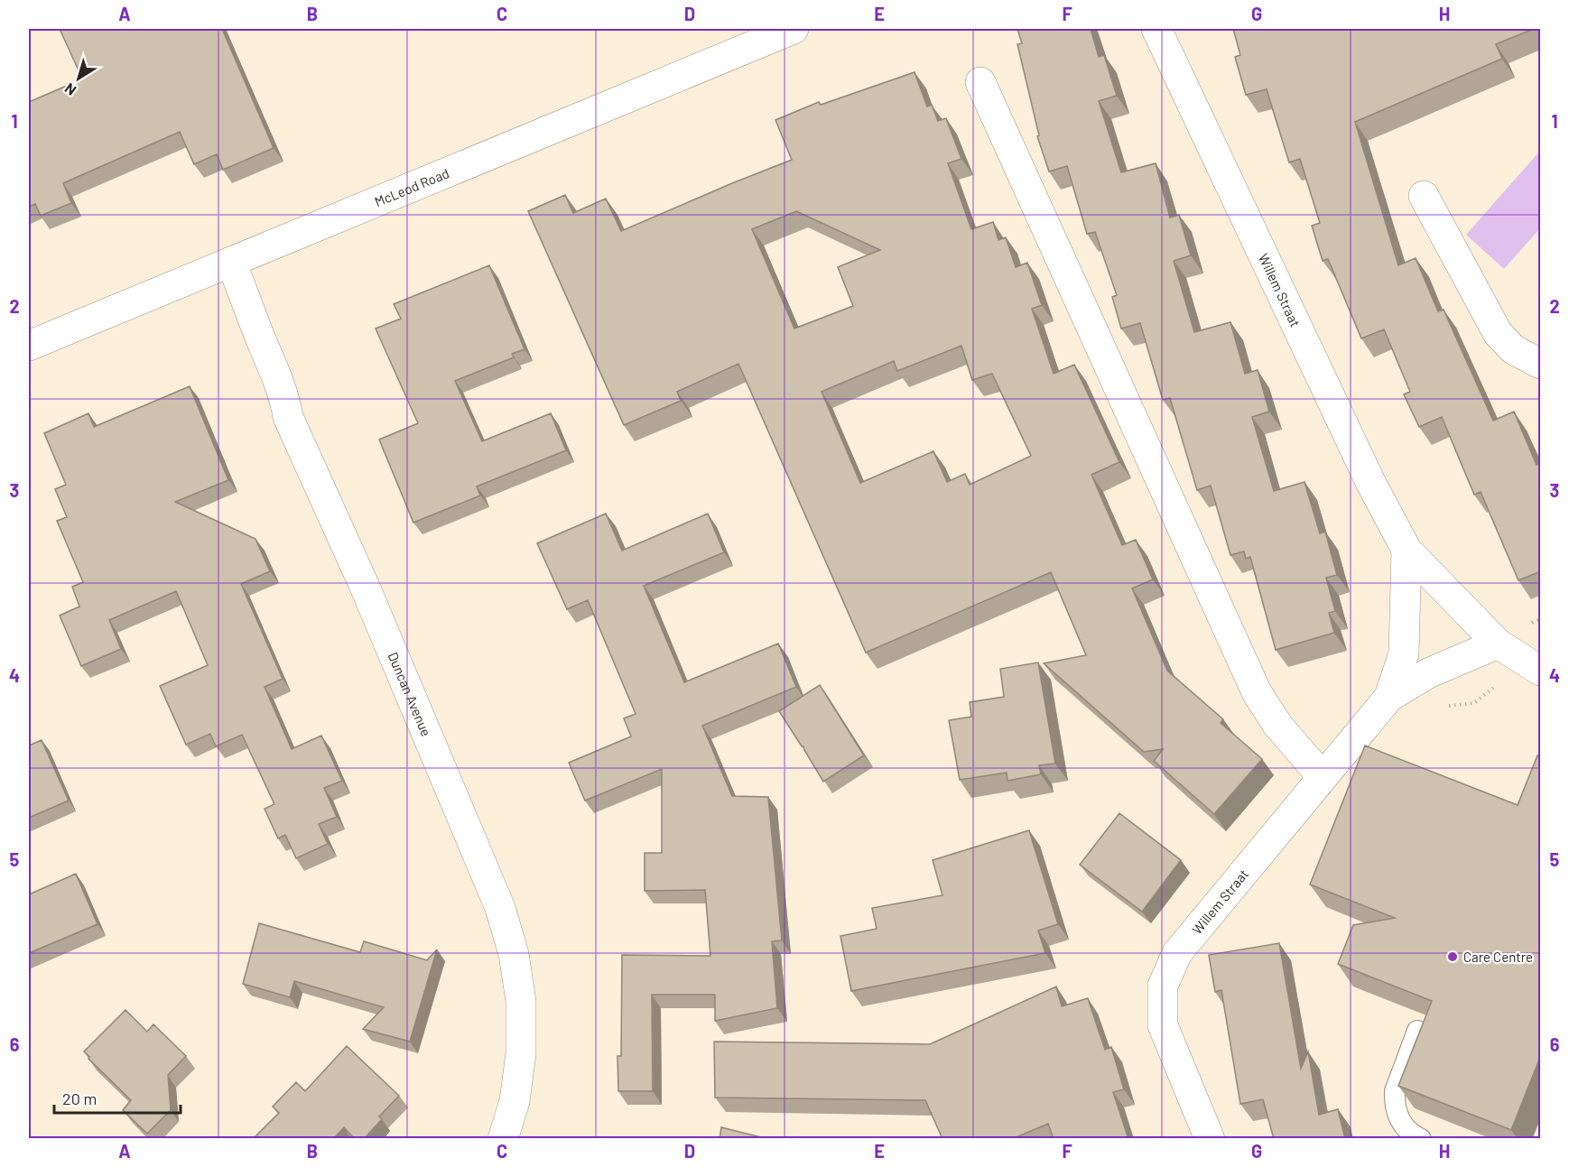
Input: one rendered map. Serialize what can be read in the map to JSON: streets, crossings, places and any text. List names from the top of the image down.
{
  "streets": {
    "street": ["McLeod Road", "Willem Straat", "Duncan Avenue"]
  },
  "crossings": [
    ["McLeod Road", "Duncan Avenue"]
  ],
  "places": ["Care Centre"],
  "scale_bar": "20 m",
  "north": "bottom left",
  "grid": {
    "columns": [
      "A",
      "B",
      "C",
      "D",
      "E",
      "F",
      "G",
      "H"
    ],
    "rows": [
      "1",
      "2",
      "3",
      "4",
      "5",
      "6"
    ]
  }
}
